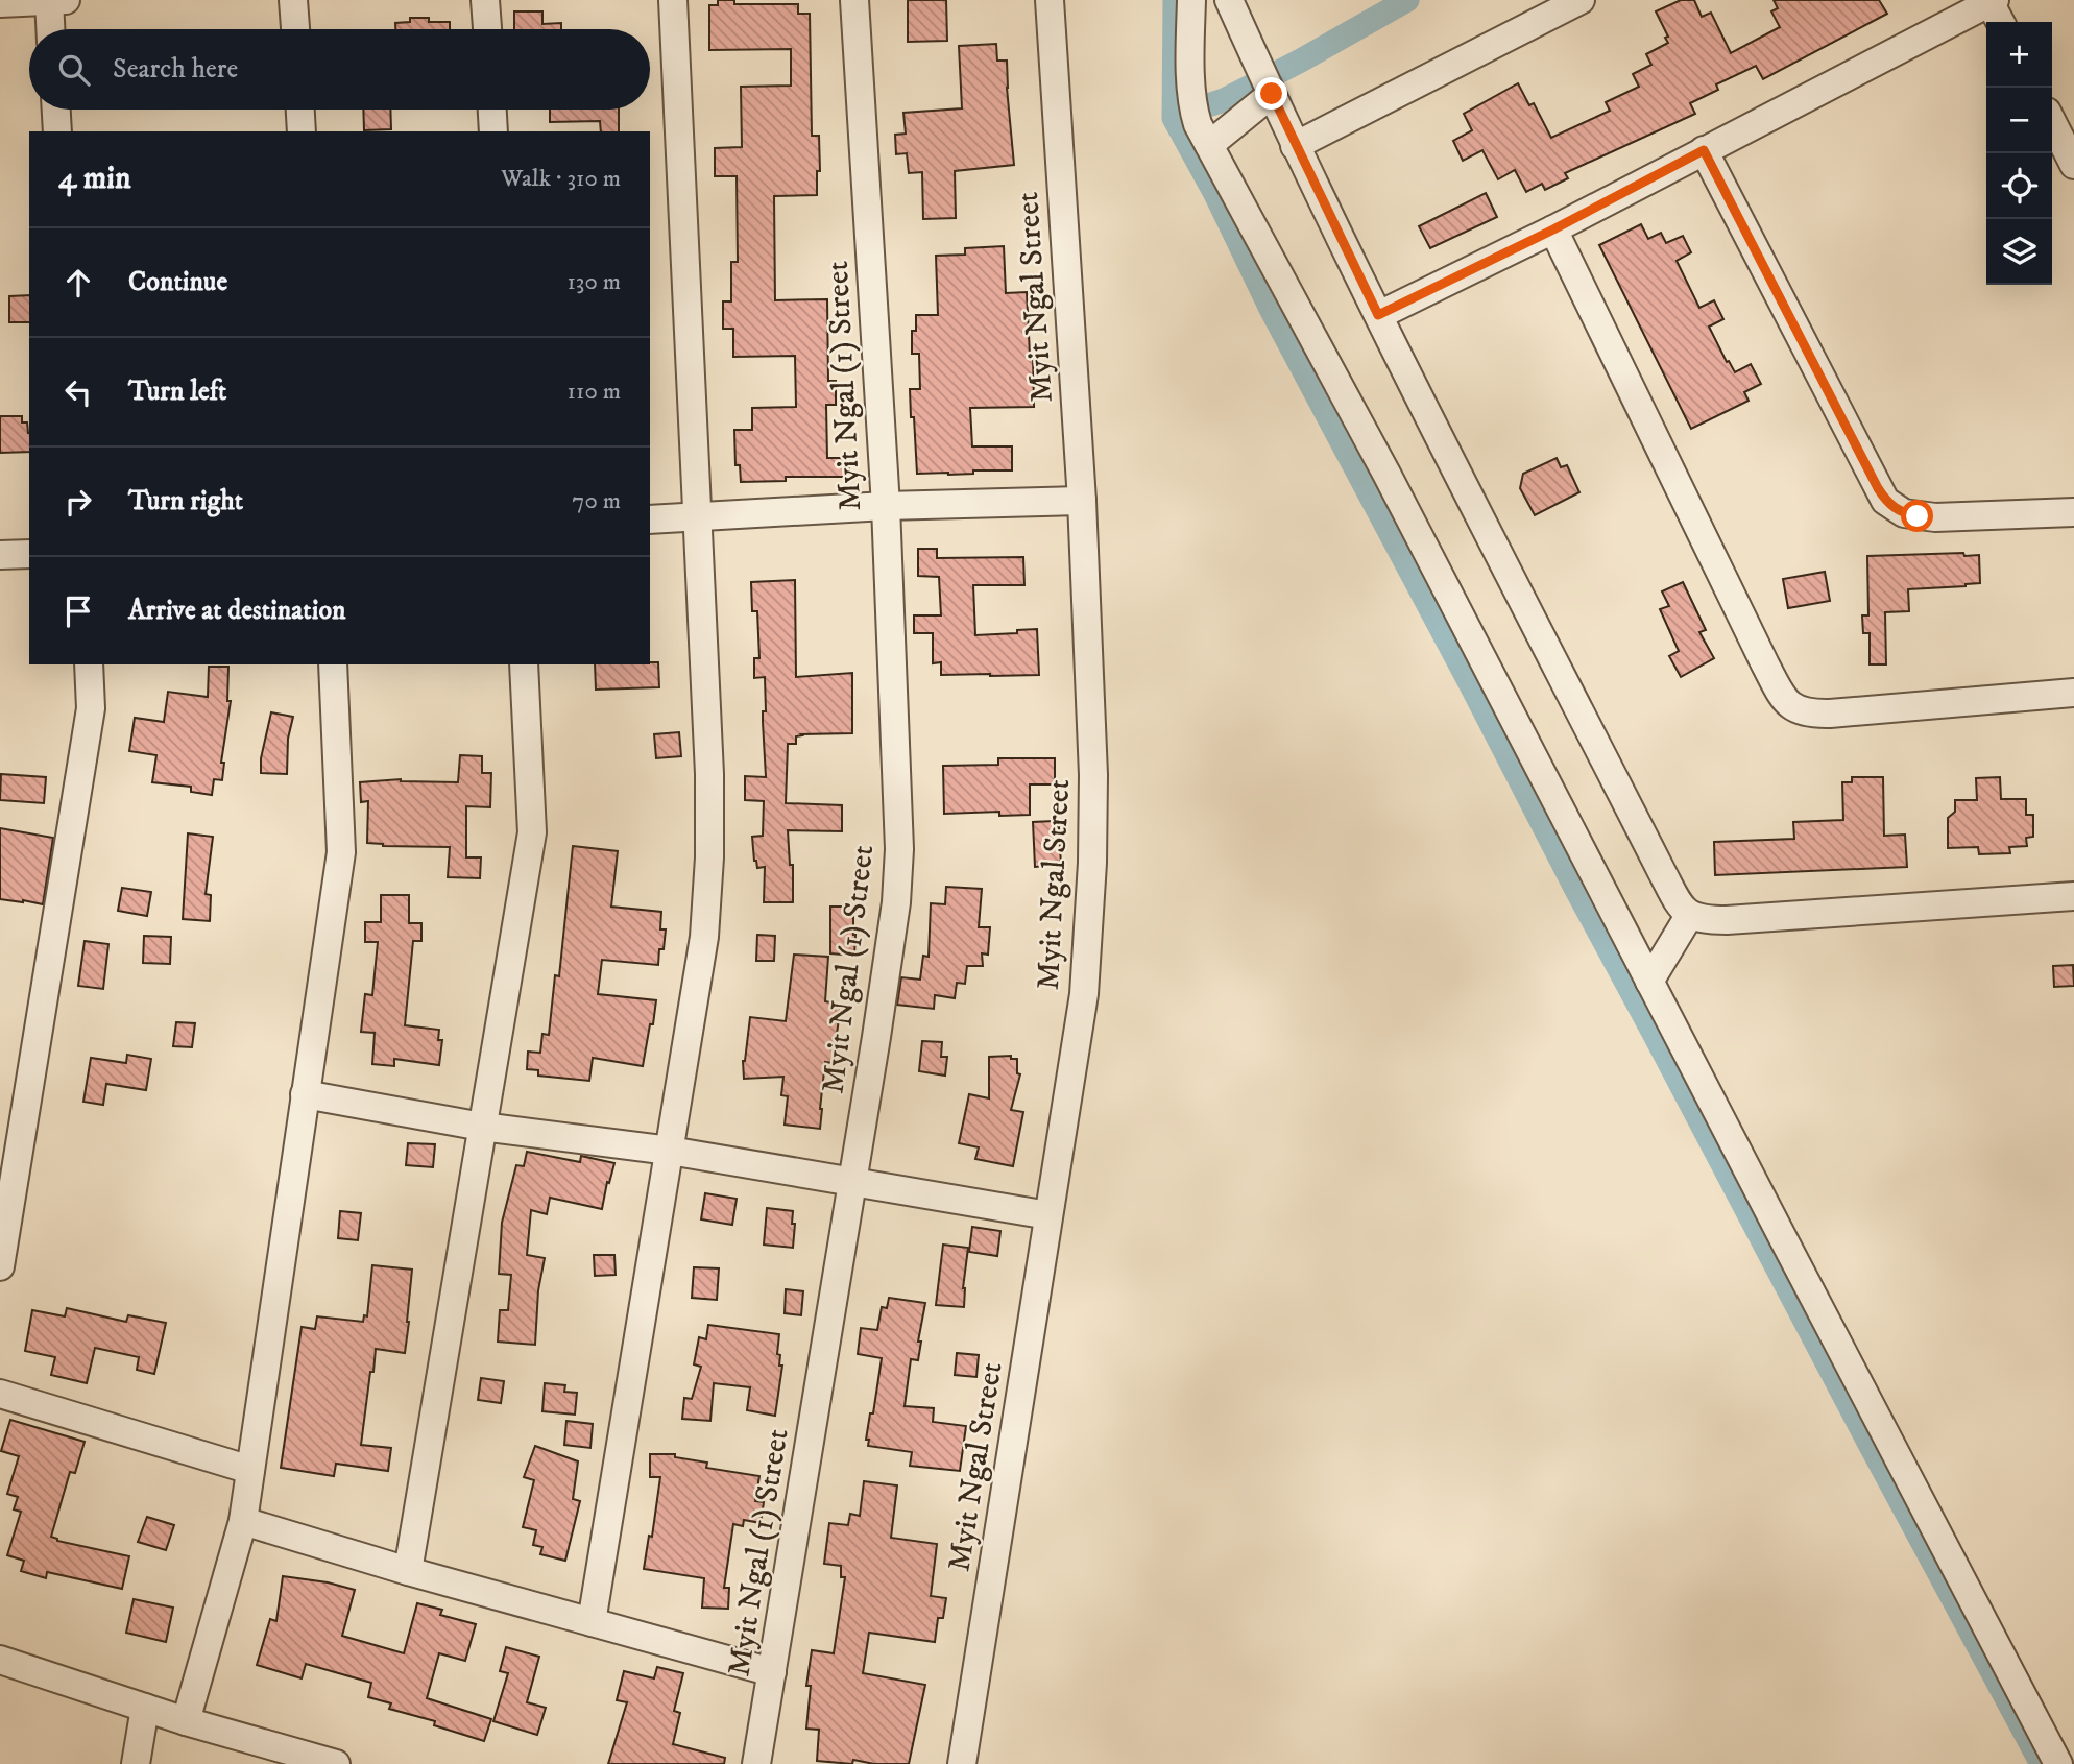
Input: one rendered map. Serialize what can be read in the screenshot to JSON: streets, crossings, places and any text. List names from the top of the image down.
{
  "streets": {
    "street": ["Myit Ngal Street", "Myit Ngal (1) Street"]
  },
  "page": {
    "map_buttons": ["+", "−"],
    "search": "Search here",
    "heading": ["4 min", "Walk · 310 m"],
    "list": [
      ["Continue", "130 m"],
      ["Turn left", "110 m"],
      ["Turn right", "70 m"],
      "Arrive at destination"
    ]
  }
}
